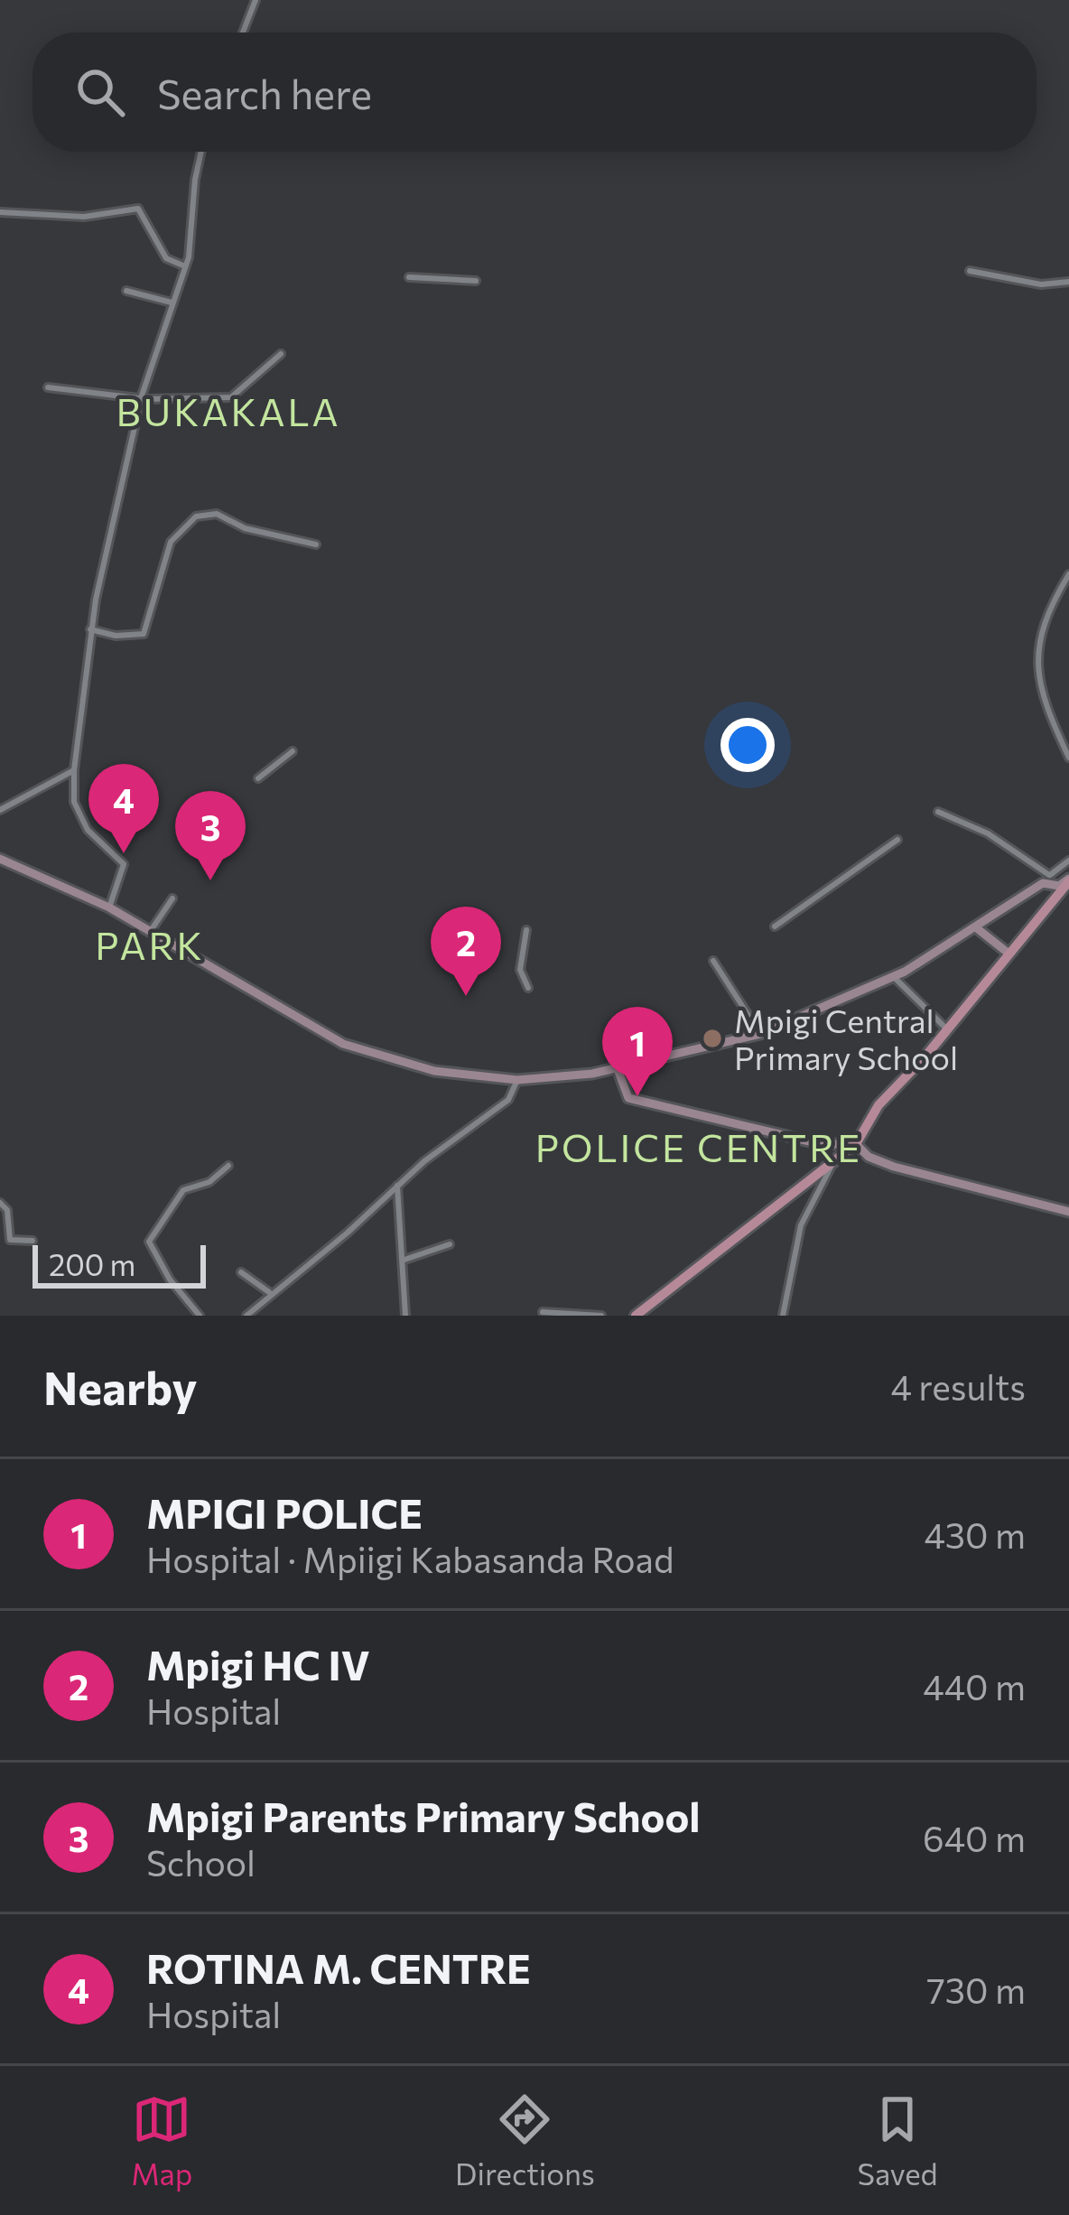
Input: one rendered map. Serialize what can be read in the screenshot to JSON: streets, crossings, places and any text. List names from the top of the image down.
{
  "districts": ["BUKAKALA", "PARK", "POLICE CENTRE"],
  "places": ["Mpigi Central Primary School"],
  "scale_bar": "200 m",
  "page": {
    "search": "Search here",
    "pins": [
      "4",
      "3",
      "2",
      "1"
    ],
    "scale": "200 m",
    "heading": ["Nearby", "4 results"],
    "list": [
      {
        "mark": "1",
        "name": "MPIGI POLICE",
        "note": "Hospital · Mpiigi Kabasanda Road",
        "value": "430 m"
      },
      {
        "mark": "2",
        "name": "Mpigi HC IV",
        "note": "Hospital",
        "value": "440 m"
      },
      {
        "mark": "3",
        "name": "Mpigi Parents Primary School",
        "note": "School",
        "value": "640 m"
      },
      {
        "mark": "4",
        "name": "ROTINA M. CENTRE",
        "note": "Hospital",
        "value": "730 m"
      }
    ],
    "nav": ["Map", "Directions", "Saved"]
  }
}
